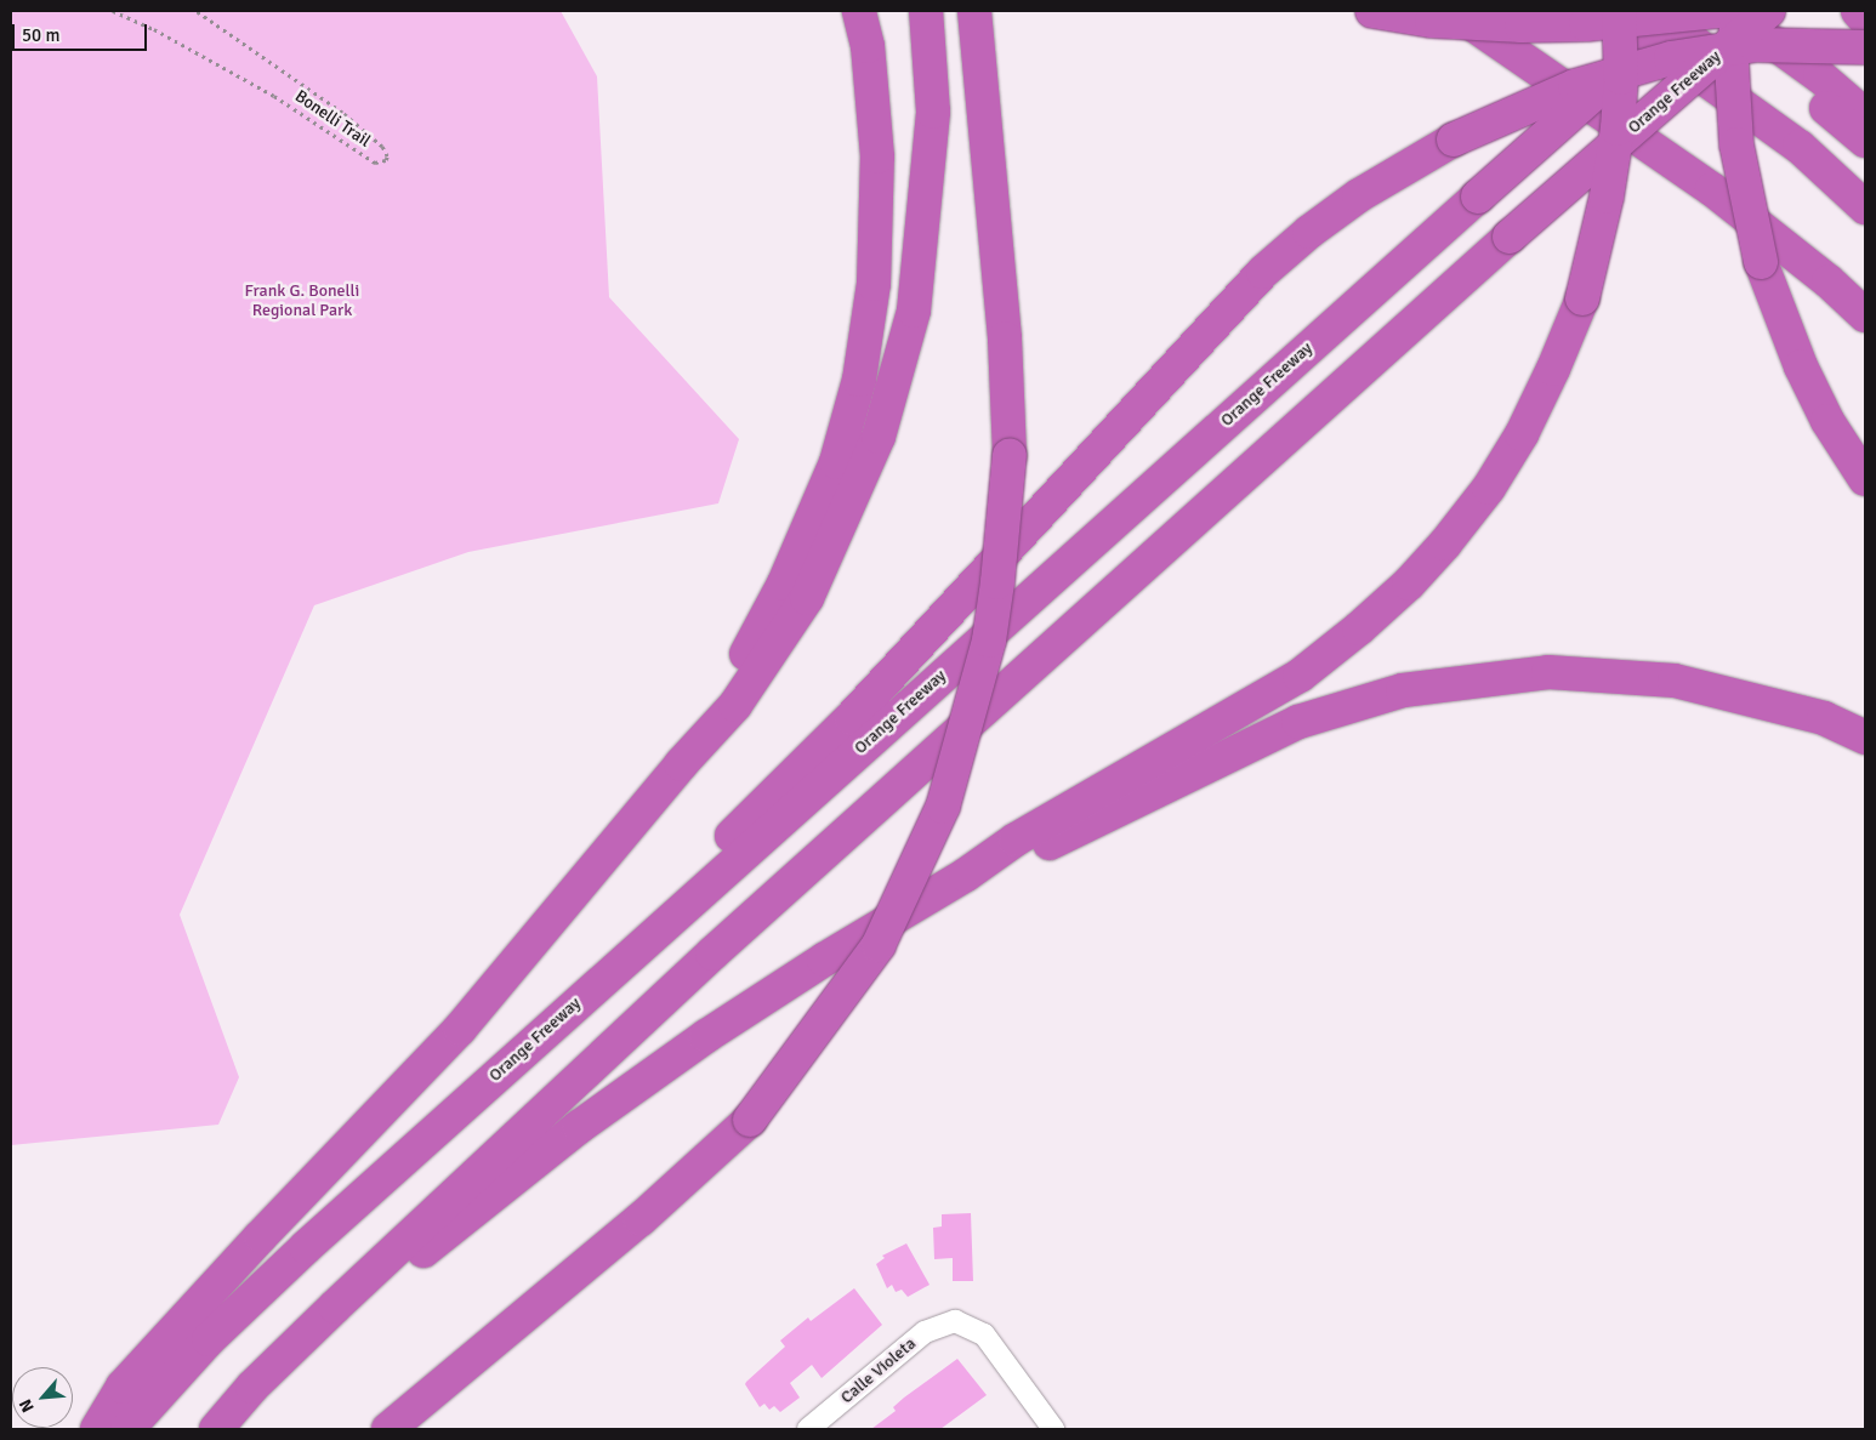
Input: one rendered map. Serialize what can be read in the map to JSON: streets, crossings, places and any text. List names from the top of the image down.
{
  "streets": {
    "highway": ["Orange Freeway"],
    "street": ["Calle Violeta"],
    "path": ["Bonelli Trail"]
  },
  "parks": ["Frank G. Bonelli Regional Park"],
  "scale_bar": "50 m",
  "north": "bottom left"
}
